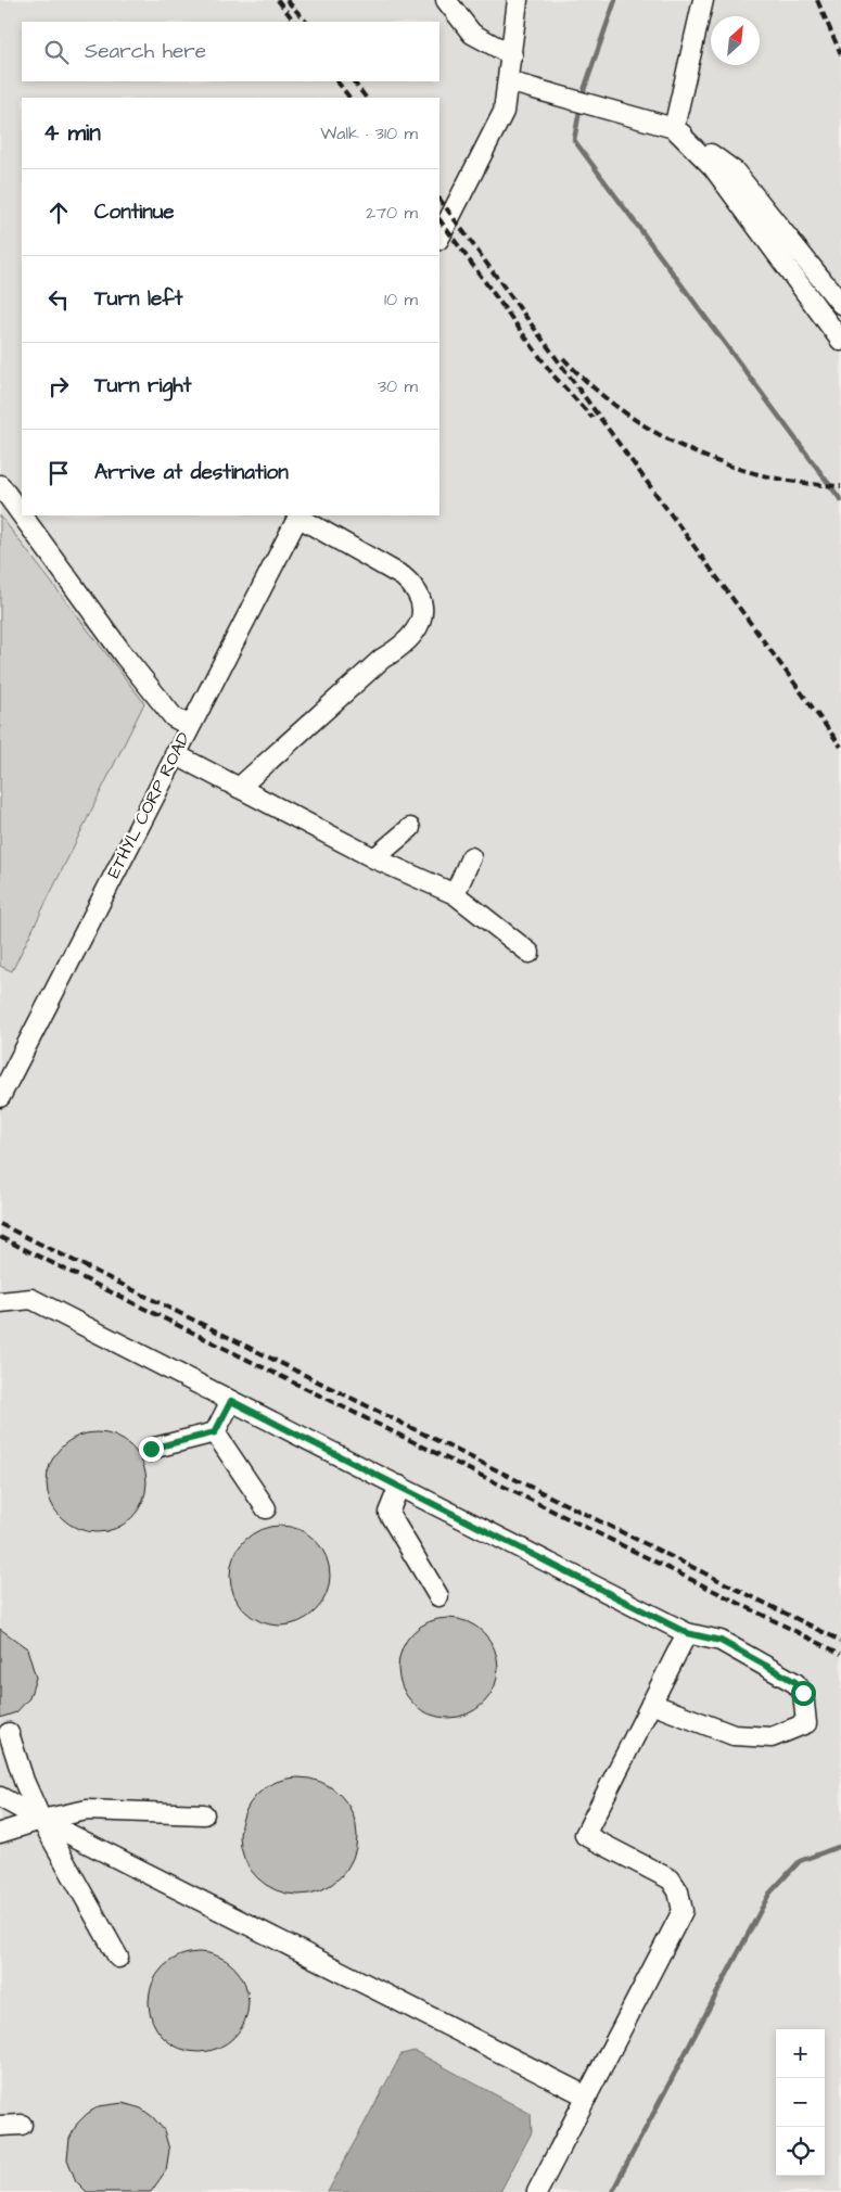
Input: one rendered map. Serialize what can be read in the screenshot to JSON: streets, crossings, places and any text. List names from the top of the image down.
{
  "streets": {
    "lane": ["ETHYL CORP ROAD"]
  },
  "north": "top right",
  "page": {
    "search": "Search here",
    "heading": ["4 min", "Walk · 310 m"],
    "list": [
      ["Continue", "270 m"],
      ["Turn left", "10 m"],
      ["Turn right", "30 m"],
      "Arrive at destination"
    ],
    "map_buttons": ["+", "−"]
  }
}
